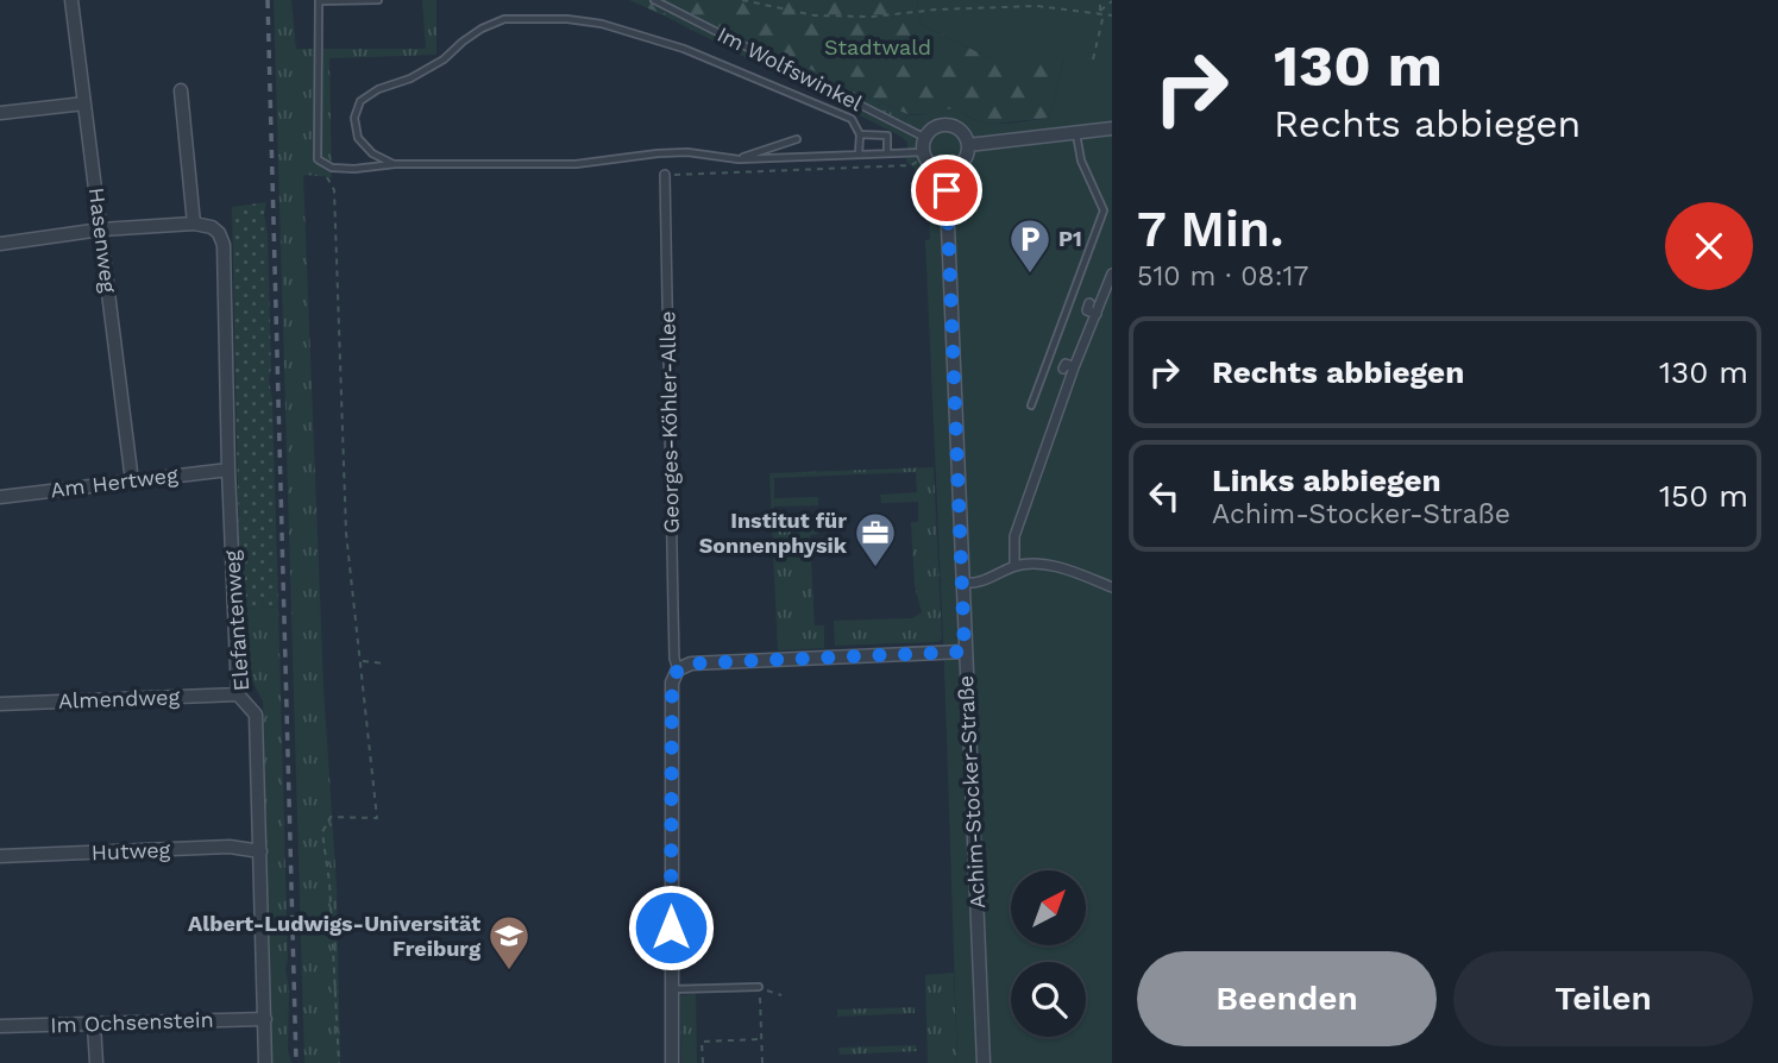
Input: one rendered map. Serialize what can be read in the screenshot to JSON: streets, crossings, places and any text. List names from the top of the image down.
{
  "streets": {
    "street": [
      "Hasenweg",
      "Georges-Köhler-Allee",
      "Am Hertweg",
      "Elefantenweg",
      "Almendweg",
      "Achim-Stocker-Straße",
      "Hutweg",
      "Im Ochsenstein"
    ],
    "lane": ["Im Wolfswinkel"]
  },
  "crossings": [
    ["Im Wolfswinkel", "Achim-Stocker-Straße"],
    ["Hasenweg", "Am Hertweg"],
    ["Am Hertweg", "Elefantenweg"],
    ["Elefantenweg", "Almendweg"],
    ["Elefantenweg", "Hutweg"],
    ["Elefantenweg", "Im Ochsenstein"]
  ],
  "parks": ["Stadtwald"],
  "places": {
    "parking": ["P1"],
    "office": ["Institut für Sonnenphysik"],
    "school or university": ["Albert-Ludwigs-Universität Freiburg"]
  },
  "north": "top right",
  "page": {
    "turn": ["130 m", "Rechts abbiegen"],
    "heading": ["7 Min.", "510 m · 08:17"],
    "list": [
      {
        "name": "Rechts abbiegen",
        "value": "130 m"
      },
      {
        "name": "Links abbiegen",
        "note": "Achim-Stocker-Straße",
        "value": "150 m"
      }
    ],
    "buttons": ["Beenden", "Teilen"]
  }
}
